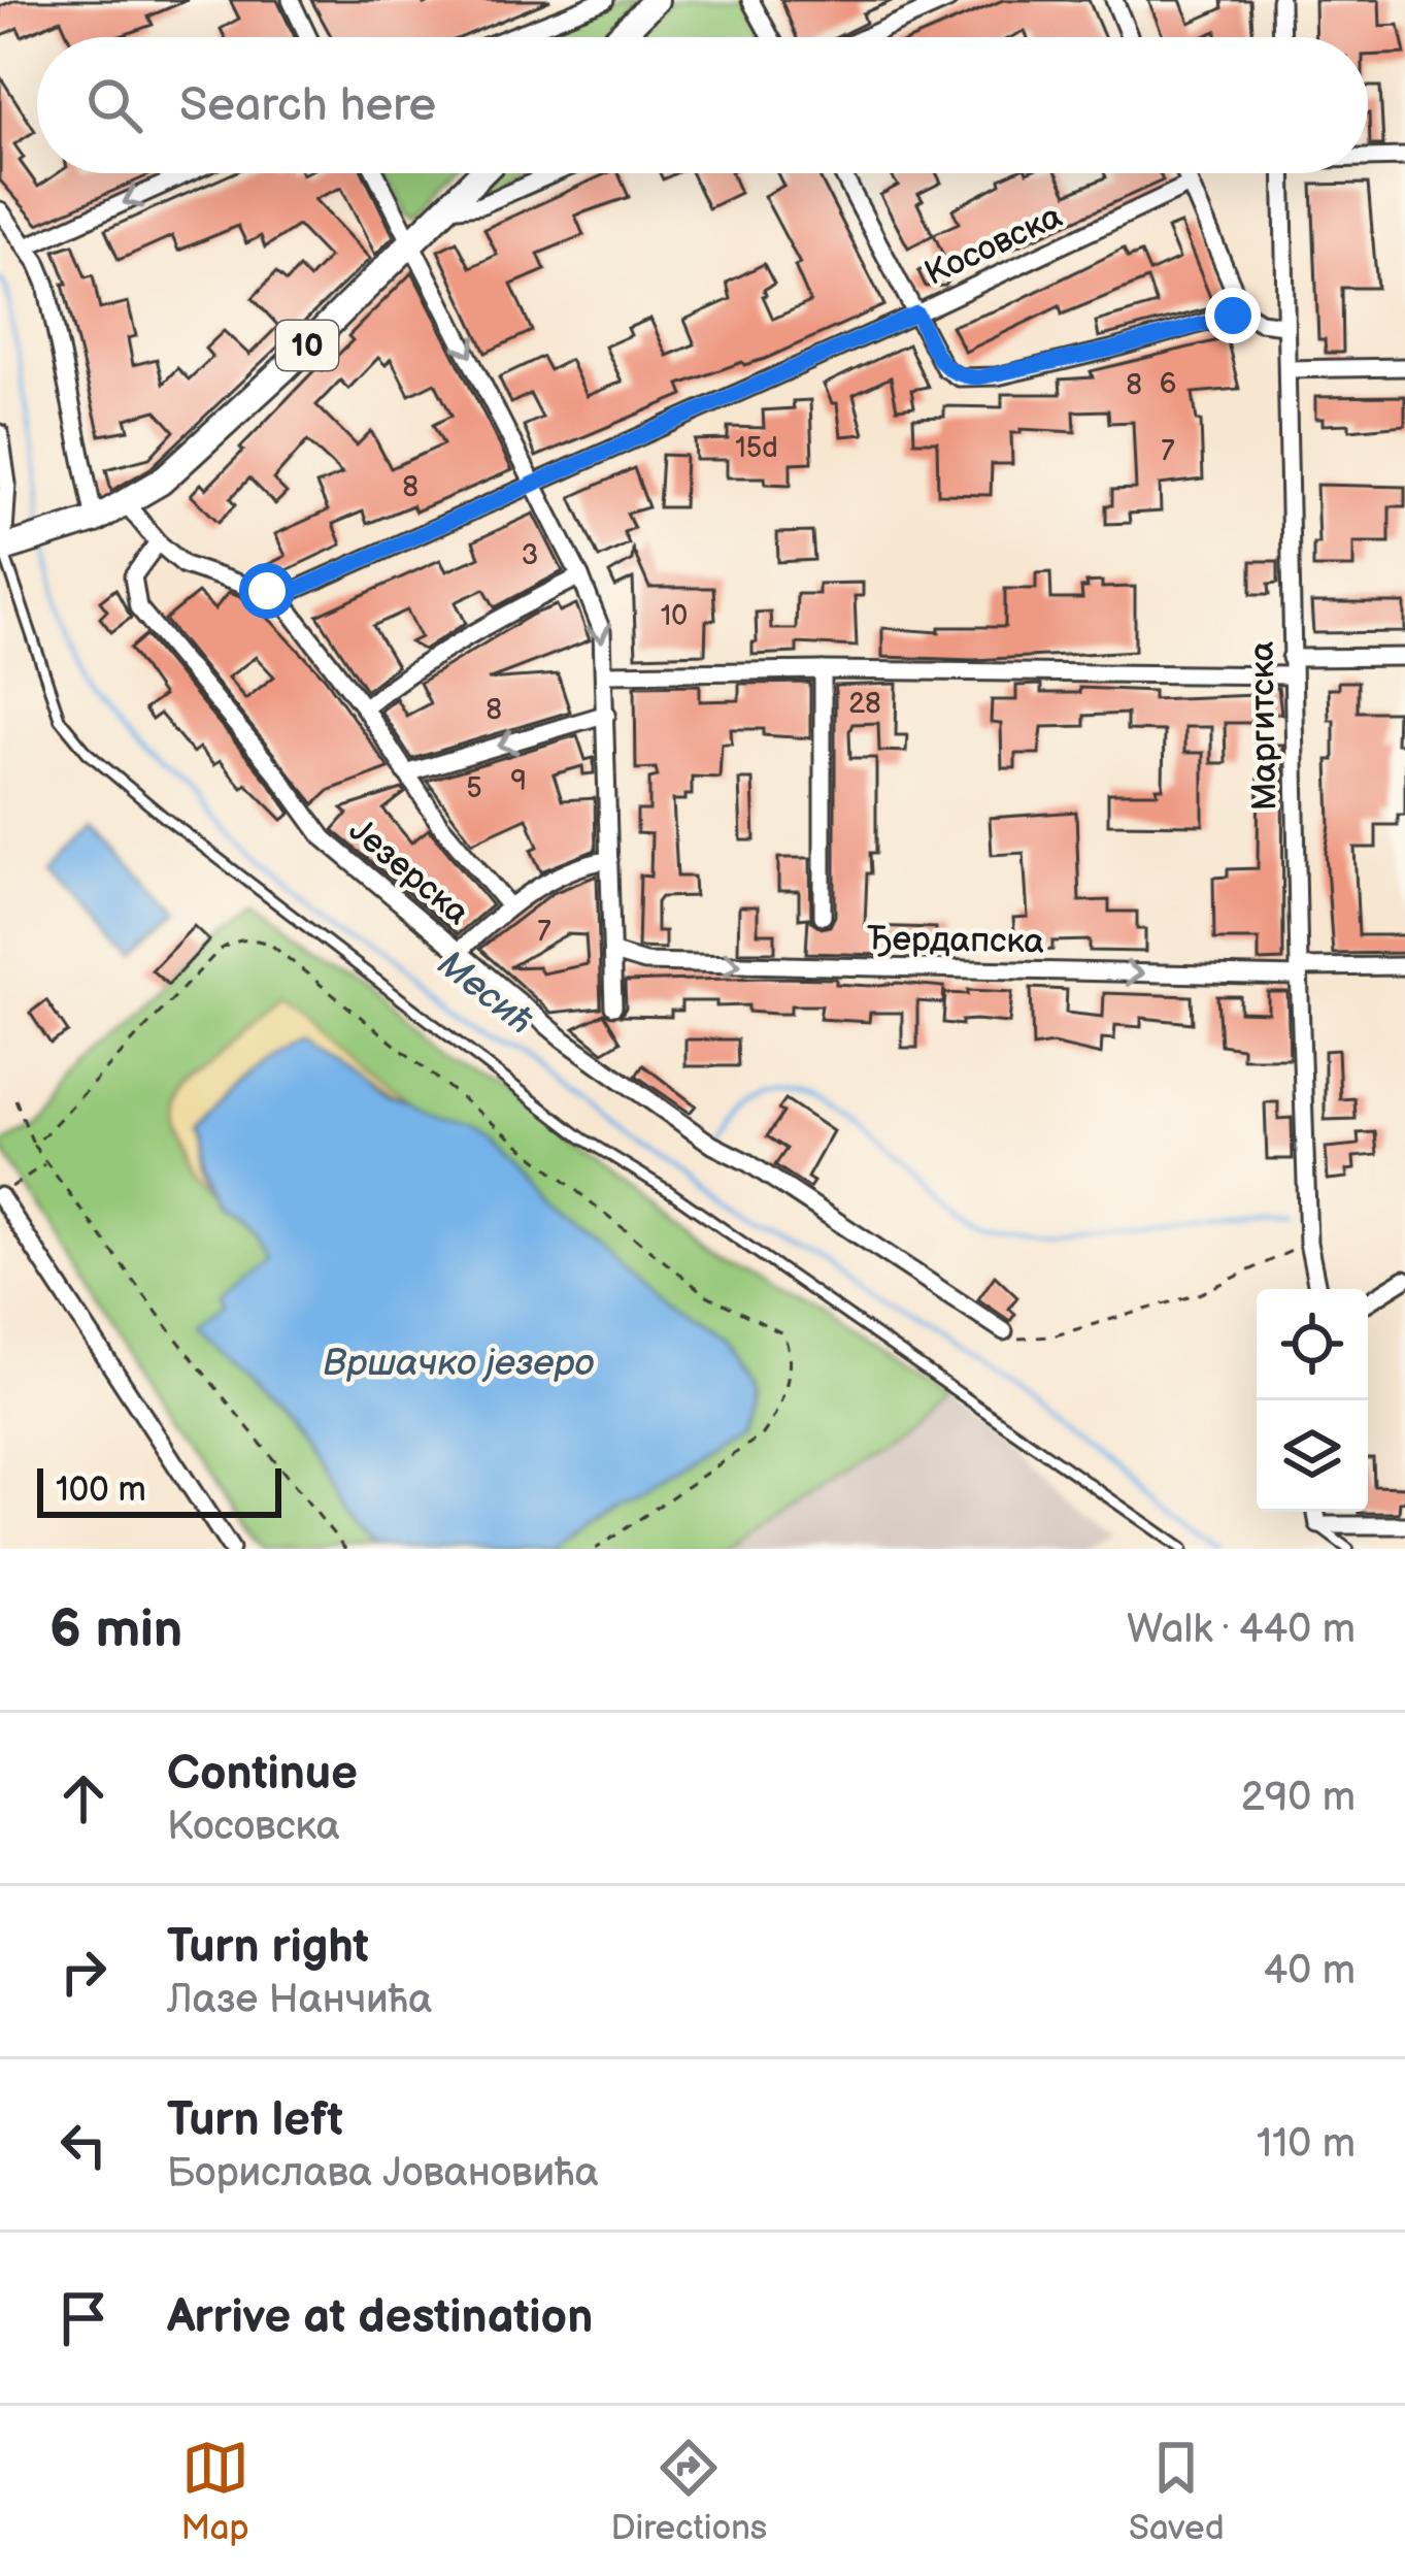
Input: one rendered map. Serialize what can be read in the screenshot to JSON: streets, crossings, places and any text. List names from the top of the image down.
{
  "streets": {
    "main road": ["10"],
    "street": [
      "Косовска",
      "Маргитска",
      "Језерска",
      "Ђердапска"
    ]
  },
  "crossings": [
    ["Маргитска", "Ђердапска"]
  ],
  "one_way": ["Ђердапска"],
  "water": ["Месић", "Вршачко језеро"],
  "house_numbers": [
    "6",
    "8",
    "15d",
    "7",
    "8",
    "3",
    "10",
    "28",
    "8",
    "9",
    "5",
    "7"
  ],
  "scale_bar": "100 m",
  "page": {
    "search": "Search here",
    "scale": "100 m",
    "heading": ["6 min", "Walk · 440 m"],
    "list": [
      ["Continue", "Косовска", "290 m"],
      ["Turn right", "Лазе Нанчића", "40 m"],
      ["Turn left", "Борислава Јовановића", "110 m"],
      "Arrive at destination"
    ],
    "nav": ["Map", "Directions", "Saved"]
  }
}
